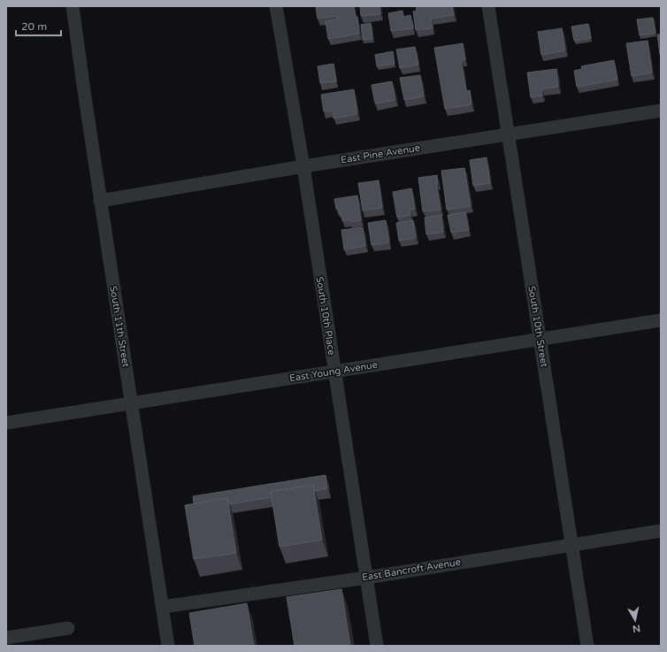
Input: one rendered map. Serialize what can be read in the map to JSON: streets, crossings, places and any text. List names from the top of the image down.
{
  "streets": {
    "street": [
      "East Pine Avenue",
      "South 10th Place",
      "South 11th Street",
      "South 10th Street",
      "East Young Avenue",
      "East Bancroft Avenue"
    ]
  },
  "crossings": [
    ["East Pine Avenue", "South 10th Place"],
    ["East Pine Avenue", "South 11th Street"],
    ["East Pine Avenue", "South 10th Street"],
    ["South 10th Place", "East Young Avenue"],
    ["South 10th Place", "East Bancroft Avenue"],
    ["South 11th Street", "East Young Avenue"],
    ["South 11th Street", "East Bancroft Avenue"],
    ["South 10th Street", "East Young Avenue"],
    ["South 10th Street", "East Bancroft Avenue"]
  ],
  "scale_bar": "20 m",
  "north": "bottom"
}
